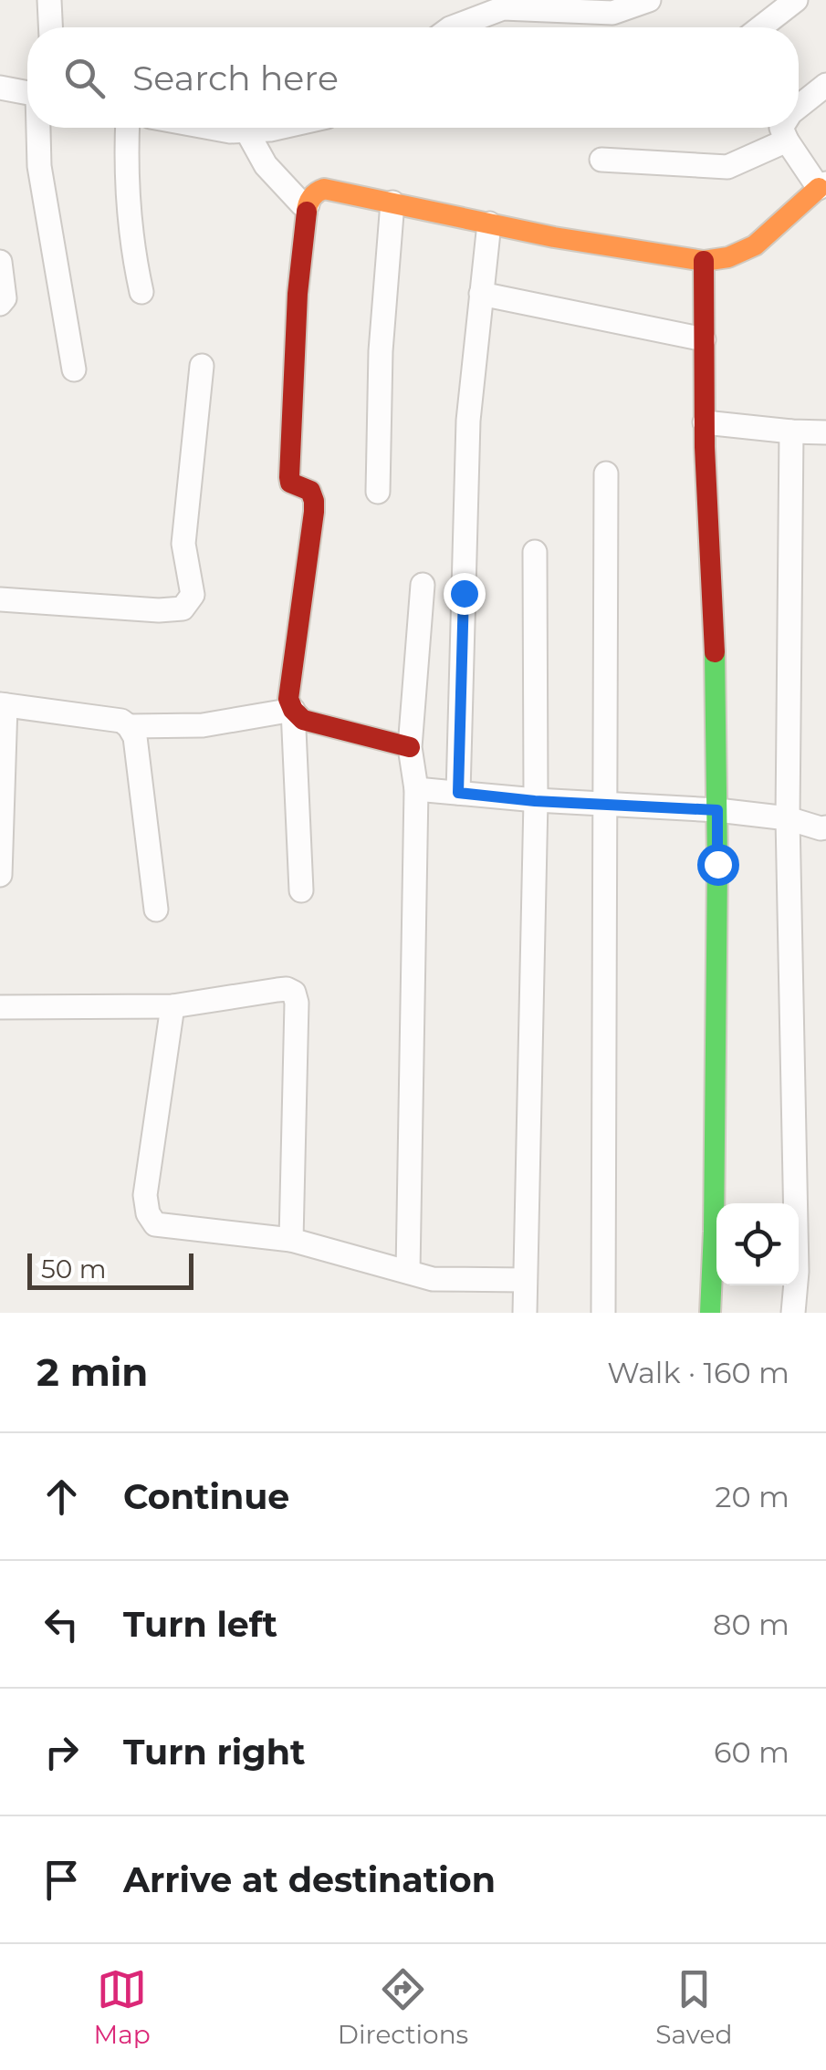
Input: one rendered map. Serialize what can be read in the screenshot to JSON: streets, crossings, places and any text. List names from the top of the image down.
{
  "scale_bar": "50 m",
  "page": {
    "search": "Search here",
    "scale": "50 m",
    "heading": ["2 min", "Walk · 160 m"],
    "list": [
      ["Continue", "20 m"],
      ["Turn left", "80 m"],
      ["Turn right", "60 m"],
      "Arrive at destination"
    ],
    "nav": ["Map", "Directions", "Saved"]
  }
}
